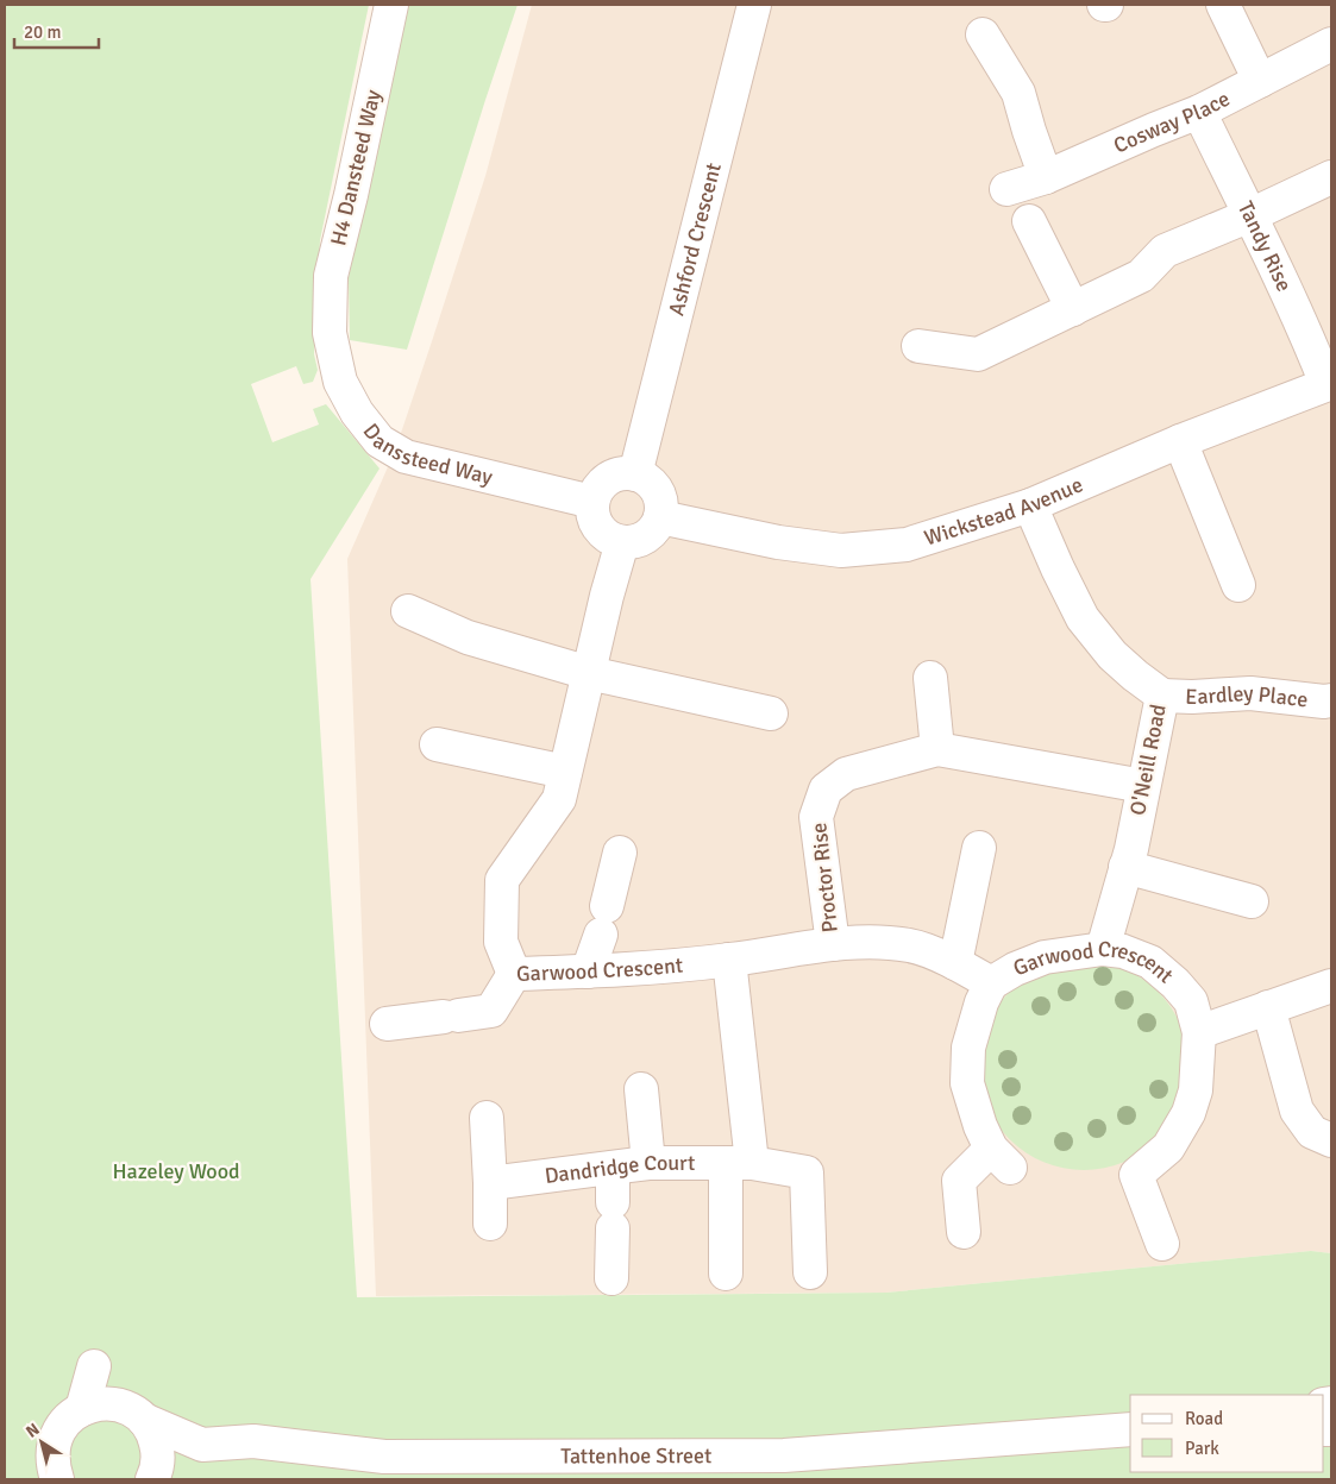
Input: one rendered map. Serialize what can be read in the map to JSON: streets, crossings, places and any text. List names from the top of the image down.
{
  "streets": {
    "street": [
      "Cosway Place",
      "H4 Dansteed Way",
      "Ashford Crescent",
      "Tandy Rise",
      "Danssteed Way",
      "Wickstead Avenue",
      "Eardley Place",
      "O'Neill Road",
      "Proctor Rise",
      "Garwood Crescent",
      "Dandridge Court",
      "Tattenhoe Street"
    ]
  },
  "crossings": [
    ["Cosway Place", "Tandy Rise"],
    ["H4 Dansteed Way", "Danssteed Way"],
    ["Ashford Crescent", "Danssteed Way"],
    ["Ashford Crescent", "Wickstead Avenue"],
    ["Ashford Crescent", "Garwood Crescent"],
    ["Tandy Rise", "Wickstead Avenue"],
    ["Danssteed Way", "Wickstead Avenue"],
    ["Danssteed Way", "Garwood Crescent"],
    ["Wickstead Avenue", "O'Neill Road"],
    ["Wickstead Avenue", "Garwood Crescent"],
    ["Eardley Place", "O'Neill Road"],
    ["O'Neill Road", "Proctor Rise"],
    ["O'Neill Road", "Garwood Crescent"],
    ["Proctor Rise", "Garwood Crescent"]
  ],
  "parks": ["Hazeley Wood"],
  "legend": ["Road", "Park"],
  "scale_bar": "20 m",
  "north": "top left"
}
